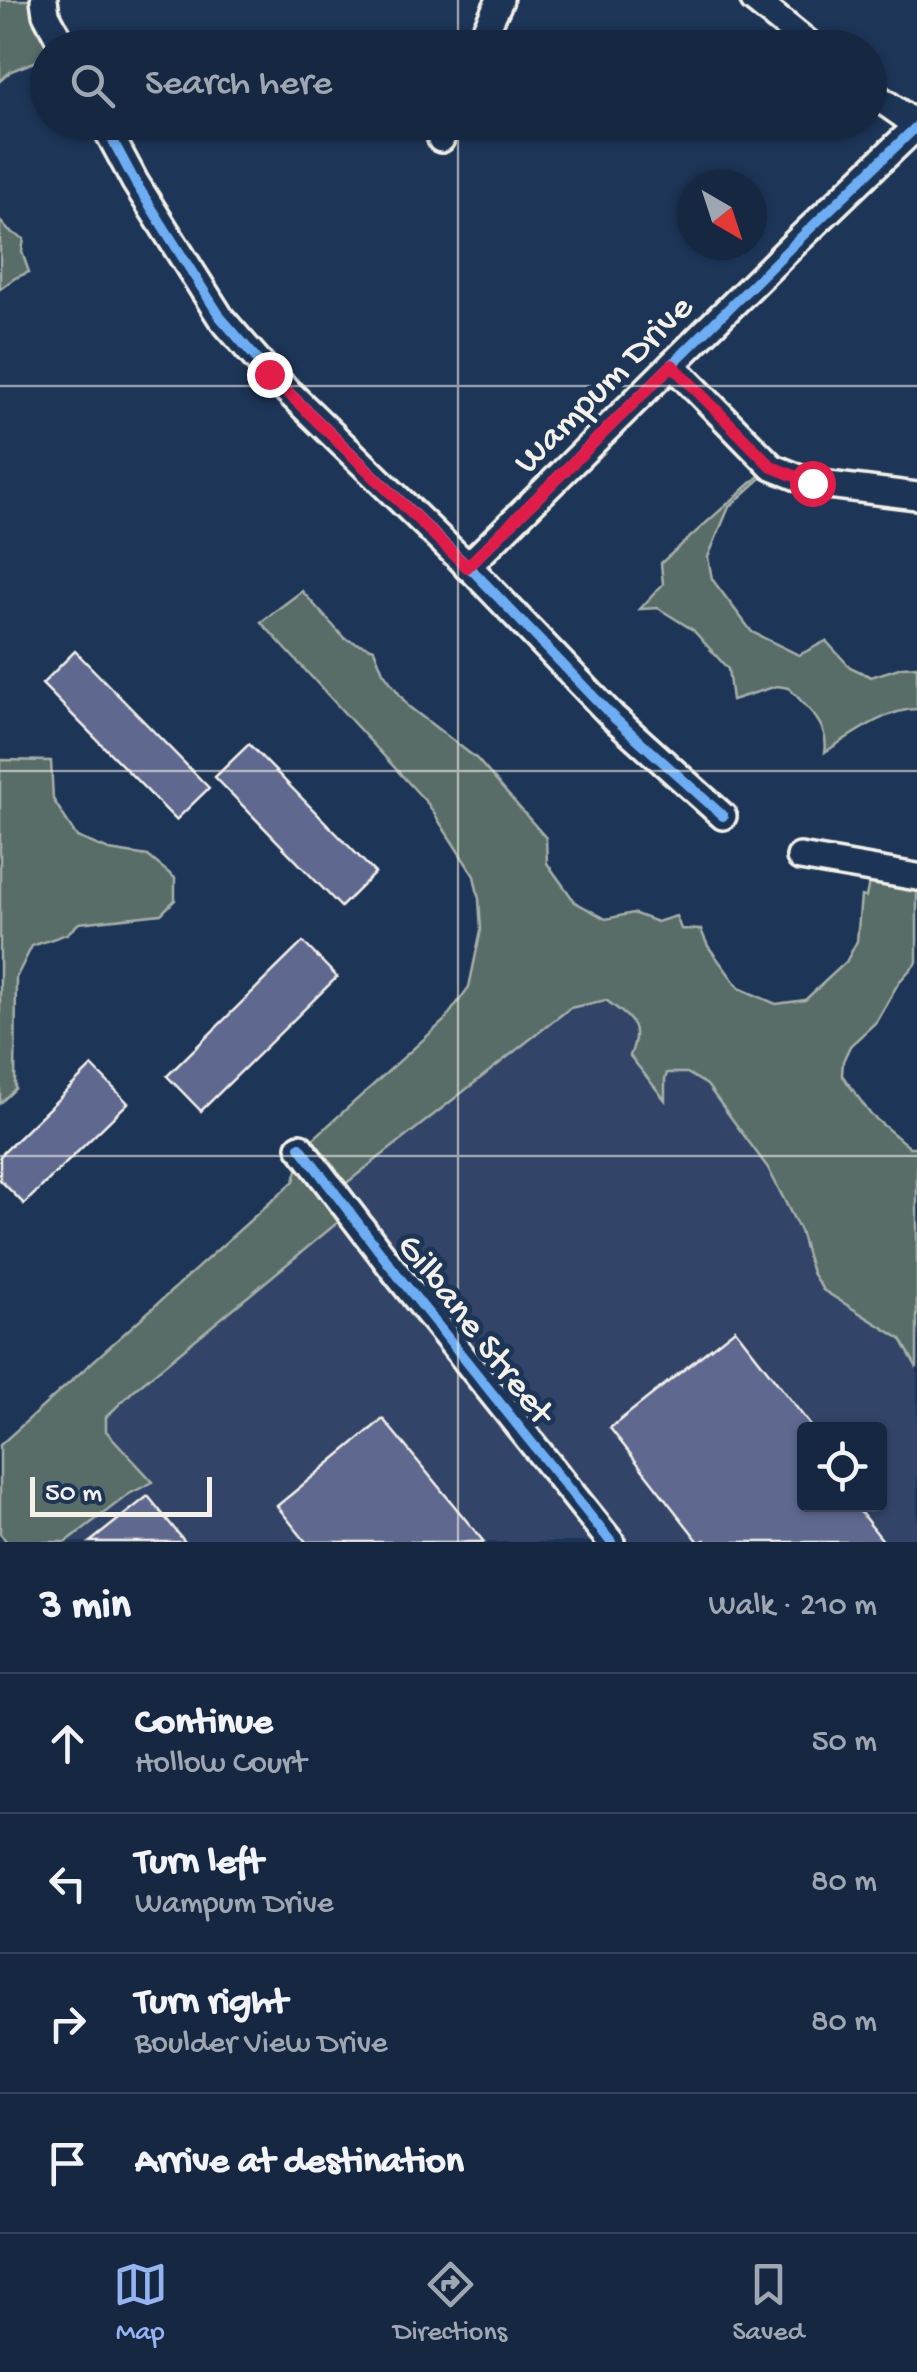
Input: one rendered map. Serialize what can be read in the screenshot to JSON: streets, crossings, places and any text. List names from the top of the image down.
{
  "streets": {
    "street": ["Wampum Drive", "Gilbane Street"]
  },
  "scale_bar": "50 m",
  "north": "bottom right",
  "page": {
    "search": "Search here",
    "scale": "50 m",
    "heading": ["3 min", "Walk · 210 m"],
    "list": [
      ["Continue", "Hollow Court", "50 m"],
      ["Turn left", "Wampum Drive", "80 m"],
      ["Turn right", "Boulder View Drive", "80 m"],
      "Arrive at destination"
    ],
    "nav": ["Map", "Directions", "Saved"]
  }
}
